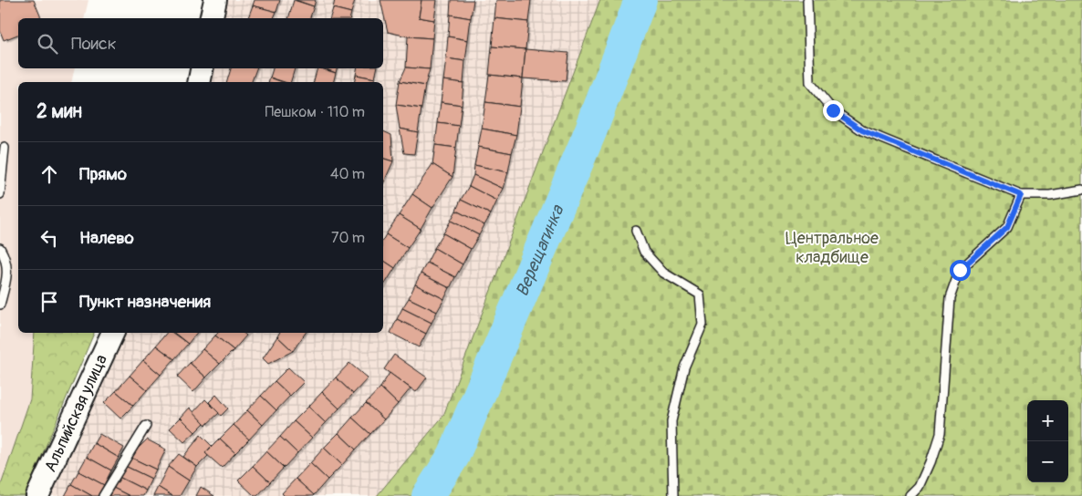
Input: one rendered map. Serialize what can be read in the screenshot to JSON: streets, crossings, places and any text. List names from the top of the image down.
{
  "streets": {
    "street": ["Альпийская улица"]
  },
  "water": ["Верещагинка"],
  "parks": ["Центральное кладбище"],
  "page": {
    "search": "Поиск",
    "heading": ["2 мин", "Пешком · 110 m"],
    "list": [
      ["Прямо", "40 m"],
      ["Налево", "70 m"],
      "Пункт назначения"
    ],
    "map_buttons": ["+", "−"]
  }
}
